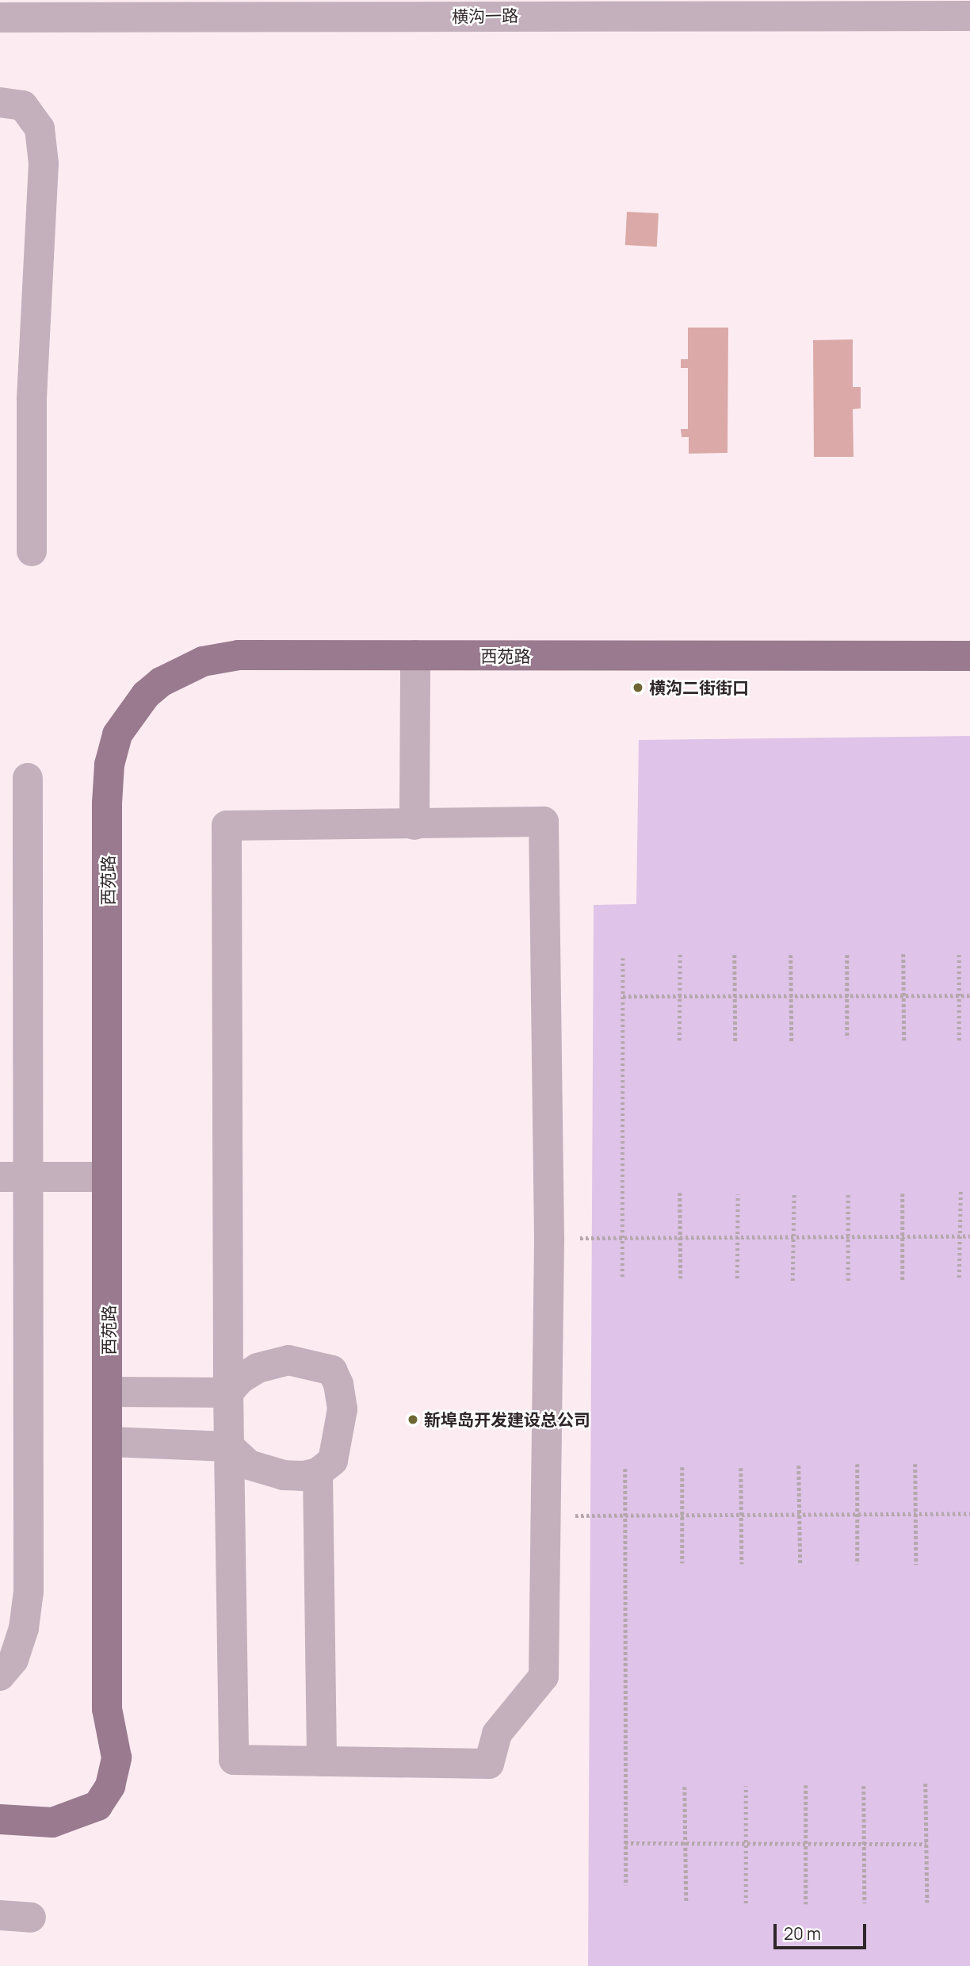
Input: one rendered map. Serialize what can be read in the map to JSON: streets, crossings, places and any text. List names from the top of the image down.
{
  "streets": {
    "main road": ["西苑路"],
    "street": ["横沟一路"]
  },
  "places": ["横沟二街街口", "新埠岛开发建设总公司"],
  "scale_bar": "20 m"
}
